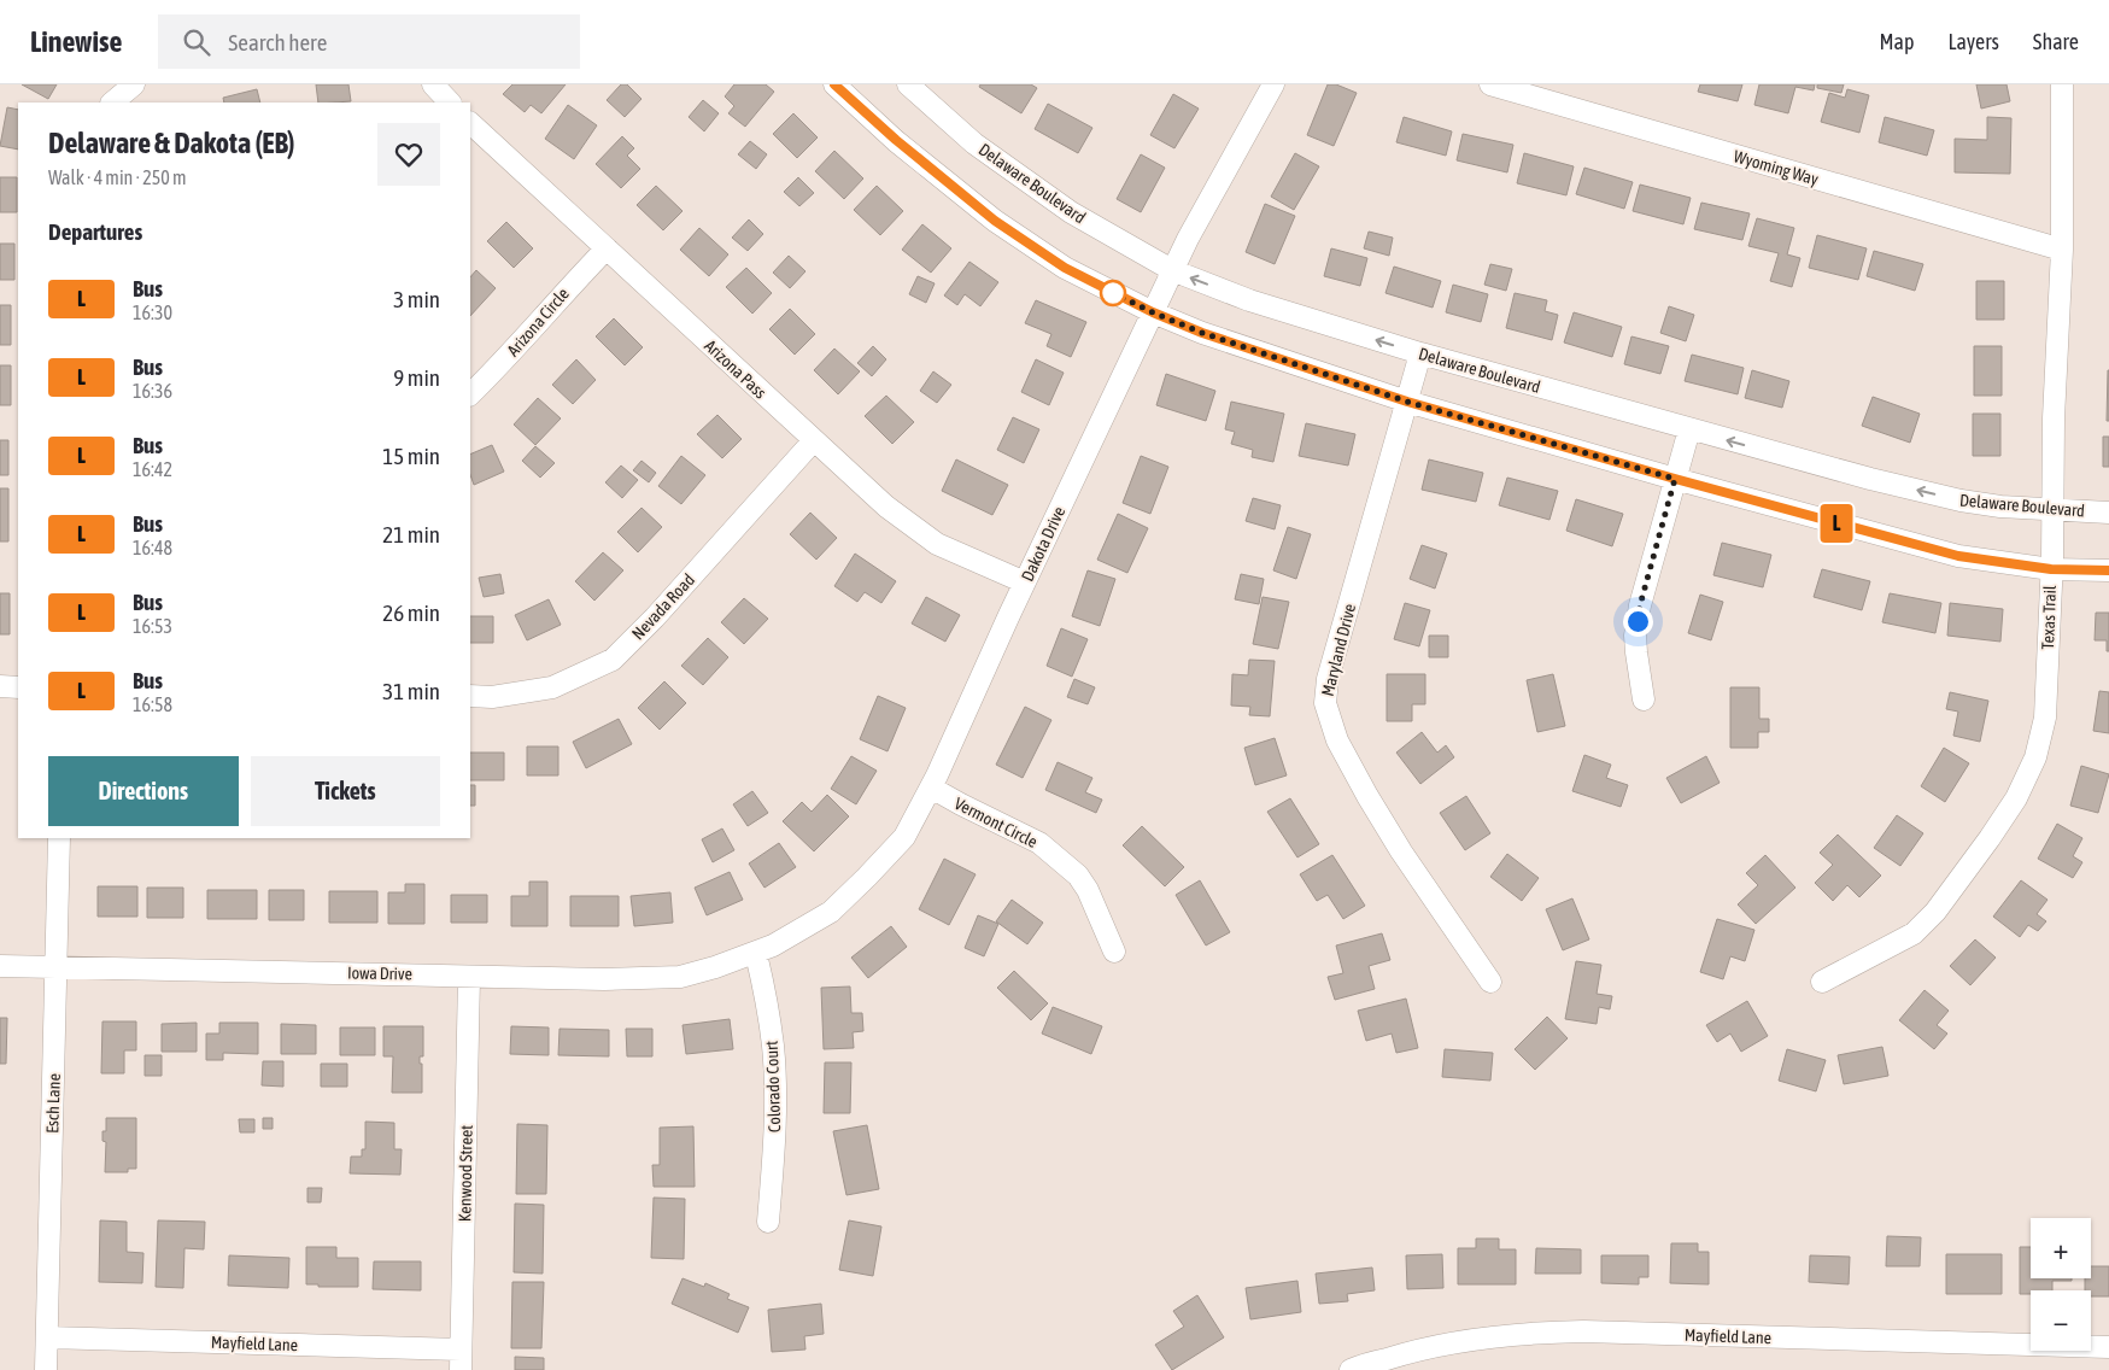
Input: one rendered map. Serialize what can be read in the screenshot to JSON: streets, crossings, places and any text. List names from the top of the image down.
{
  "streets": {
    "street": [
      "Wyoming Way",
      "Delaware Boulevard",
      "Arizona Circle",
      "Arizona Pass",
      "Dakota Drive",
      "Nevada Road",
      "Texas Trail",
      "Maryland Drive",
      "Vermont Circle",
      "Iowa Drive",
      "Colorado Court",
      "Esch Lane",
      "Kenwood Street",
      "Mayfield Lane"
    ]
  },
  "crossings": [
    ["Wyoming Way", "Texas Trail"],
    ["Delaware Boulevard", "Dakota Drive"],
    ["Delaware Boulevard", "Texas Trail"],
    ["Delaware Boulevard", "Maryland Drive"],
    ["Arizona Circle", "Arizona Pass"],
    ["Arizona Pass", "Dakota Drive"],
    ["Arizona Pass", "Nevada Road"],
    ["Dakota Drive", "Vermont Circle"],
    ["Dakota Drive", "Iowa Drive"],
    ["Dakota Drive", "Colorado Court"],
    ["Iowa Drive", "Colorado Court"],
    ["Iowa Drive", "Esch Lane"],
    ["Iowa Drive", "Kenwood Street"],
    ["Esch Lane", "Mayfield Lane"],
    ["Kenwood Street", "Mayfield Lane"]
  ],
  "lines": ["bus line L"],
  "page": {
    "header": "Linewise",
    "search": "Search here",
    "nav": ["Map", "Layers", "Share"],
    "on_map": "L",
    "heading": [
      ["Delaware & Dakota (EB)", "Walk · 4 min · 250 m"],
      "Departures"
    ],
    "list": [
      {
        "mark": "L",
        "name": "Bus",
        "note": "16:30",
        "value": "3 min"
      },
      {
        "mark": "L",
        "name": "Bus",
        "note": "16:36",
        "value": "9 min"
      },
      {
        "mark": "L",
        "name": "Bus",
        "note": "16:42",
        "value": "15 min"
      },
      {
        "mark": "L",
        "name": "Bus",
        "note": "16:48",
        "value": "21 min"
      },
      {
        "mark": "L",
        "name": "Bus",
        "note": "16:53",
        "value": "26 min"
      },
      {
        "mark": "L",
        "name": "Bus",
        "note": "16:58",
        "value": "31 min"
      }
    ],
    "buttons": ["Directions", "Tickets"],
    "map_buttons": ["+", "−"]
  }
}
